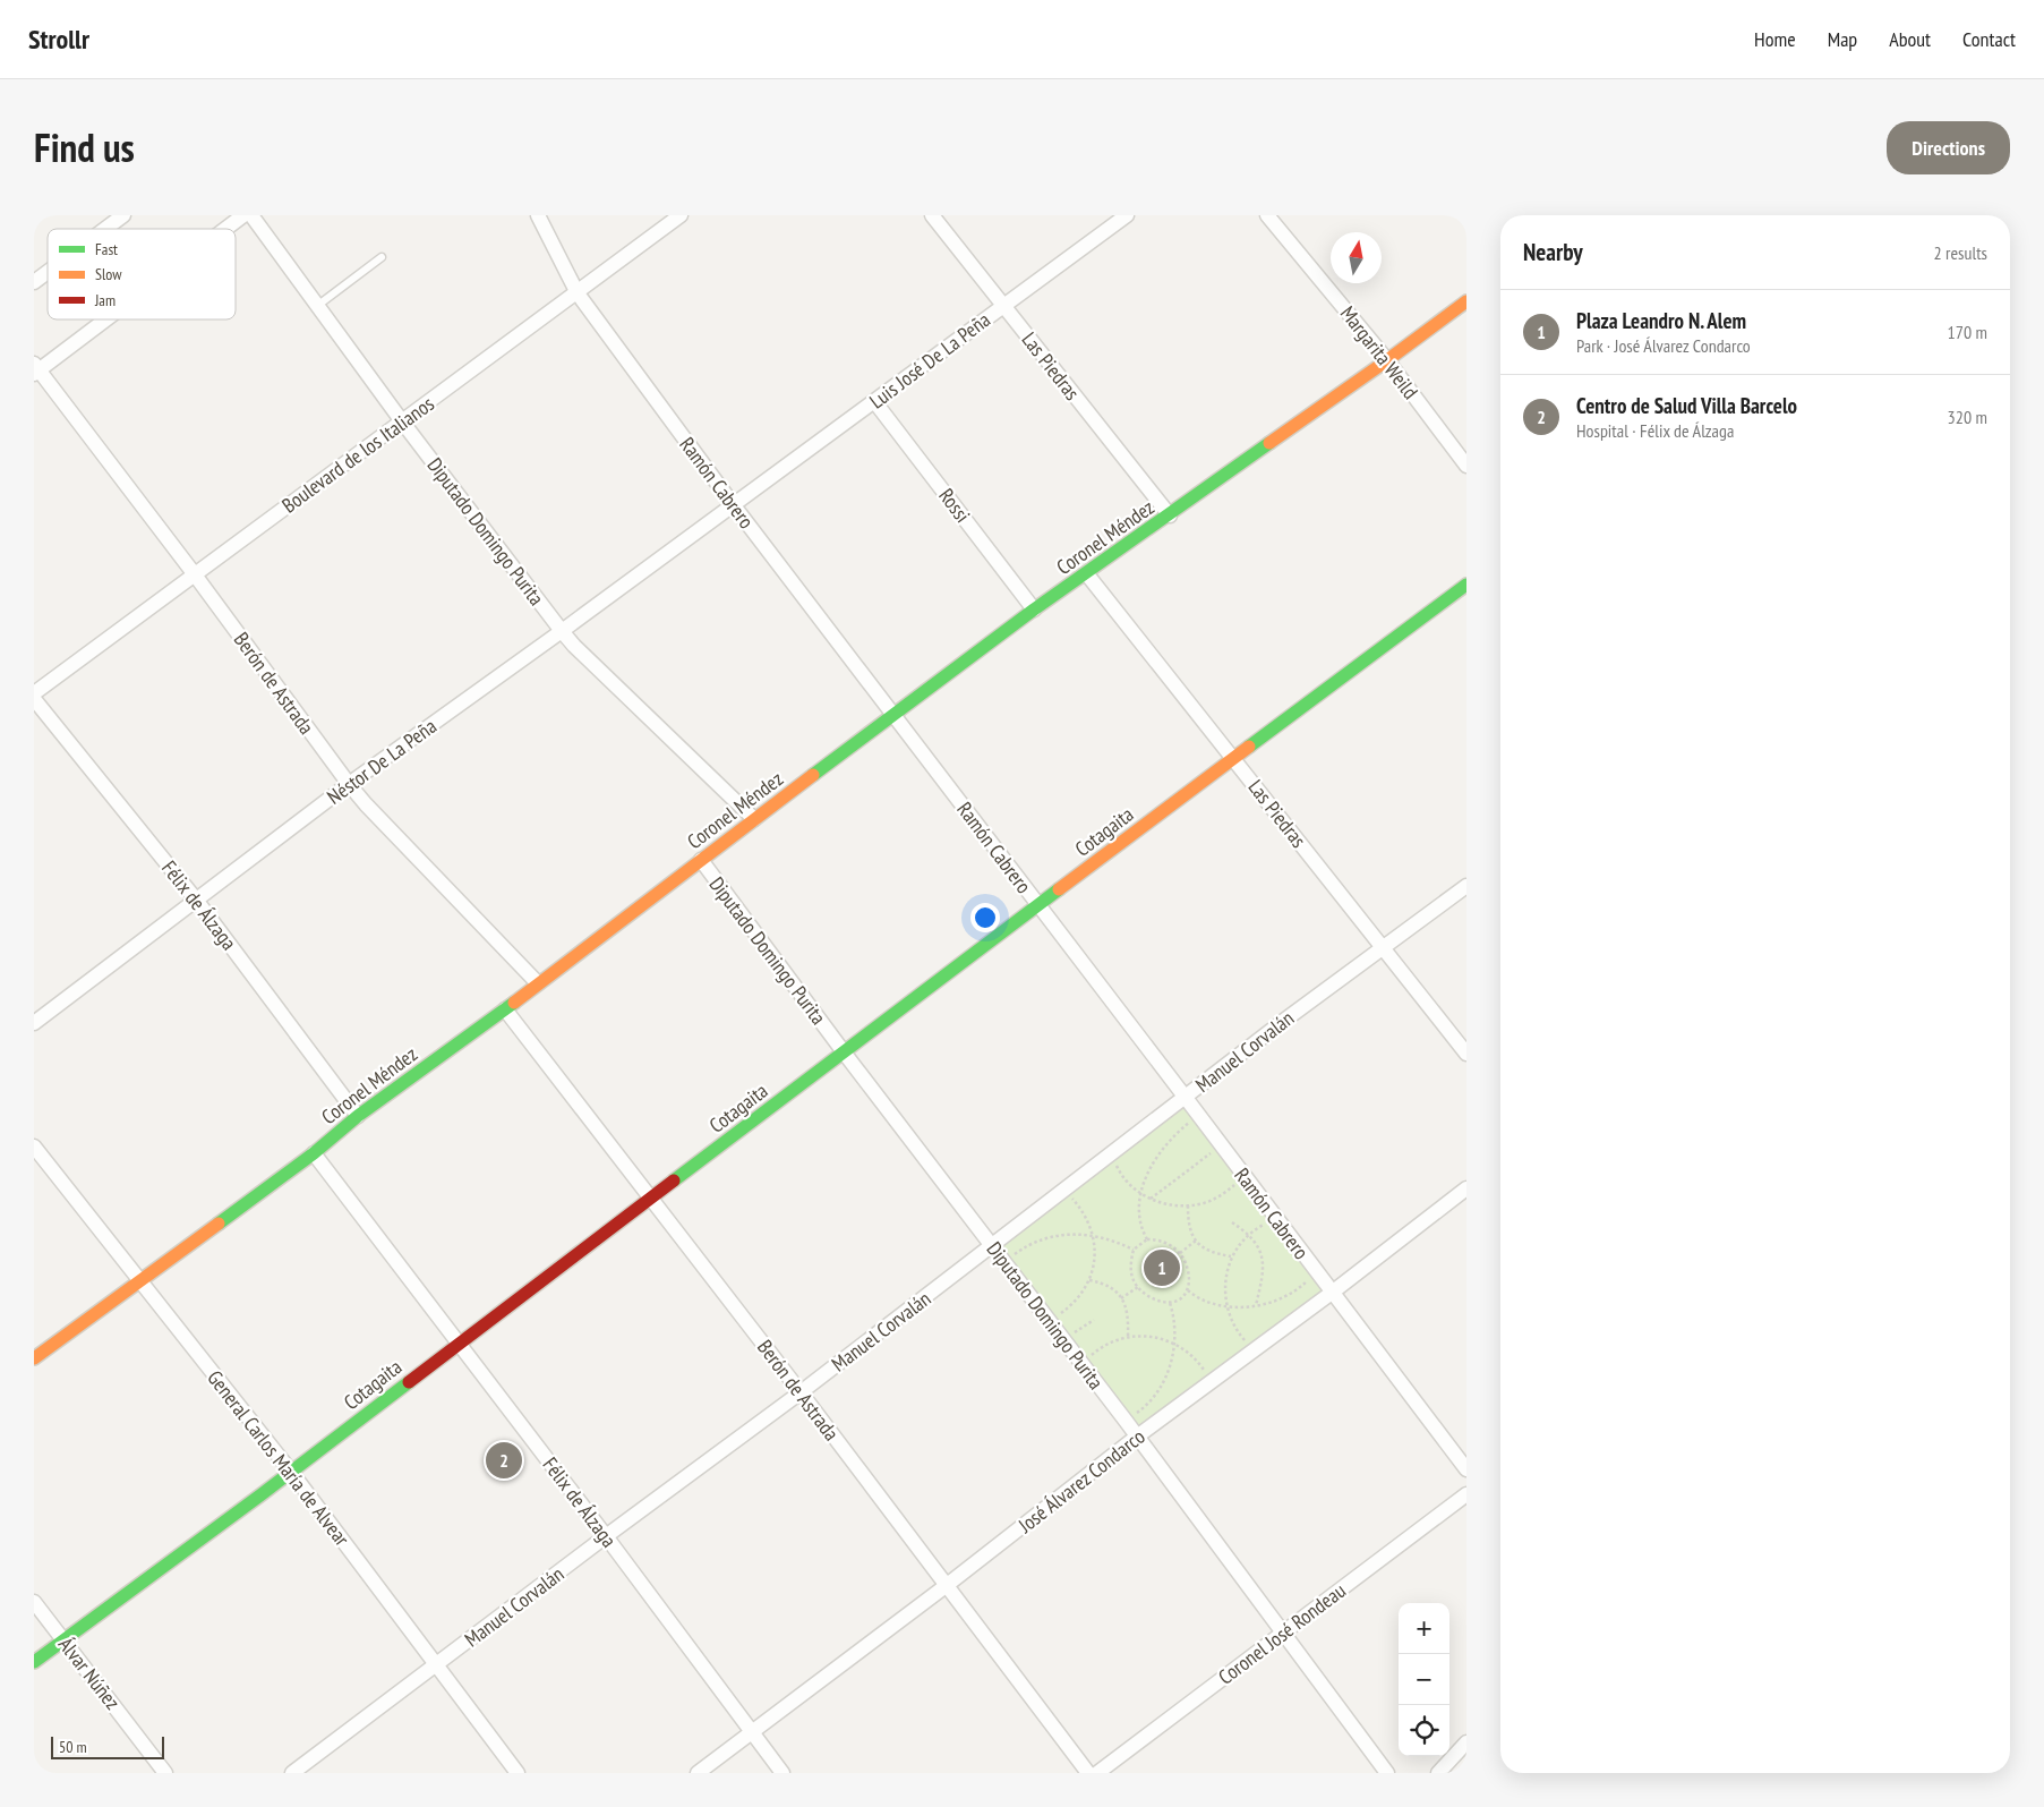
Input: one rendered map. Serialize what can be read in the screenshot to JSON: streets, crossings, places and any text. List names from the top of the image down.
{
  "streets": {
    "street": [
      "Margarita Weild",
      "Luis José De La Peña",
      "Las Piedras",
      "Boulevard de los Italianos",
      "Ramón Cabrero",
      "Rossi",
      "Diputado Domingo Purita",
      "Coronel Méndez",
      "Berón de Astrada",
      "Néstor De La Peña",
      "Cotagaita",
      "Félix de Álzaga",
      "Manuel Corvalán",
      "General Carlos María de Alvear",
      "José Álvarez Condarco",
      "Coronel José Rondeau",
      "Álvar Núñez"
    ]
  },
  "crossings": [
    ["Margarita Weild", "Coronel Méndez"],
    ["Luis José De La Peña", "Las Piedras"],
    ["Luis José De La Peña", "Ramón Cabrero"],
    ["Luis José De La Peña", "Rossi"],
    ["Luis José De La Peña", "Néstor De La Peña"],
    ["Las Piedras", "Coronel Méndez"],
    ["Las Piedras", "Cotagaita"],
    ["Las Piedras", "Manuel Corvalán"],
    ["Boulevard de los Italianos", "Ramón Cabrero"],
    ["Boulevard de los Italianos", "Diputado Domingo Purita"],
    ["Boulevard de los Italianos", "Berón de Astrada"],
    ["Ramón Cabrero", "Coronel Méndez"],
    ["Ramón Cabrero", "Néstor De La Peña"],
    ["Ramón Cabrero", "Cotagaita"],
    ["Ramón Cabrero", "Manuel Corvalán"],
    ["Ramón Cabrero", "José Álvarez Condarco"],
    ["Rossi", "Coronel Méndez"],
    ["Diputado Domingo Purita", "Coronel Méndez"],
    ["Diputado Domingo Purita", "Néstor De La Peña"],
    ["Diputado Domingo Purita", "Cotagaita"],
    ["Diputado Domingo Purita", "Manuel Corvalán"],
    ["Diputado Domingo Purita", "José Álvarez Condarco"],
    ["Diputado Domingo Purita", "Coronel José Rondeau"],
    ["Coronel Méndez", "Berón de Astrada"],
    ["Coronel Méndez", "Félix de Álzaga"],
    ["Coronel Méndez", "General Carlos María de Alvear"],
    ["Berón de Astrada", "Néstor De La Peña"],
    ["Berón de Astrada", "Cotagaita"],
    ["Berón de Astrada", "Manuel Corvalán"],
    ["Berón de Astrada", "José Álvarez Condarco"],
    ["Néstor De La Peña", "Félix de Álzaga"],
    ["Cotagaita", "Félix de Álzaga"],
    ["Cotagaita", "General Carlos María de Alvear"],
    ["Cotagaita", "Álvar Núñez"],
    ["Félix de Álzaga", "Manuel Corvalán"],
    ["Félix de Álzaga", "José Álvarez Condarco"],
    ["Manuel Corvalán", "General Carlos María de Alvear"]
  ],
  "legend": ["Fast", "Slow", "Jam"],
  "scale_bar": "50 m",
  "north": "top",
  "page": {
    "header": "Strollr",
    "nav": [
      "Home",
      "Map",
      "About",
      "Contact"
    ],
    "title": "Find us",
    "buttons": "Directions",
    "heading": ["Nearby", "2 results"],
    "list": [
      {
        "mark": "1",
        "name": "Plaza Leandro N. Alem",
        "note": "Park · José Álvarez Condarco",
        "value": "170 m"
      },
      {
        "mark": "2",
        "name": "Centro de Salud Villa Barcelo",
        "note": "Hospital · Félix de Álzaga",
        "value": "320 m"
      }
    ],
    "pins": ["1", "2"],
    "map_buttons": ["+", "−"],
    "scale": "50 m"
  }
}
